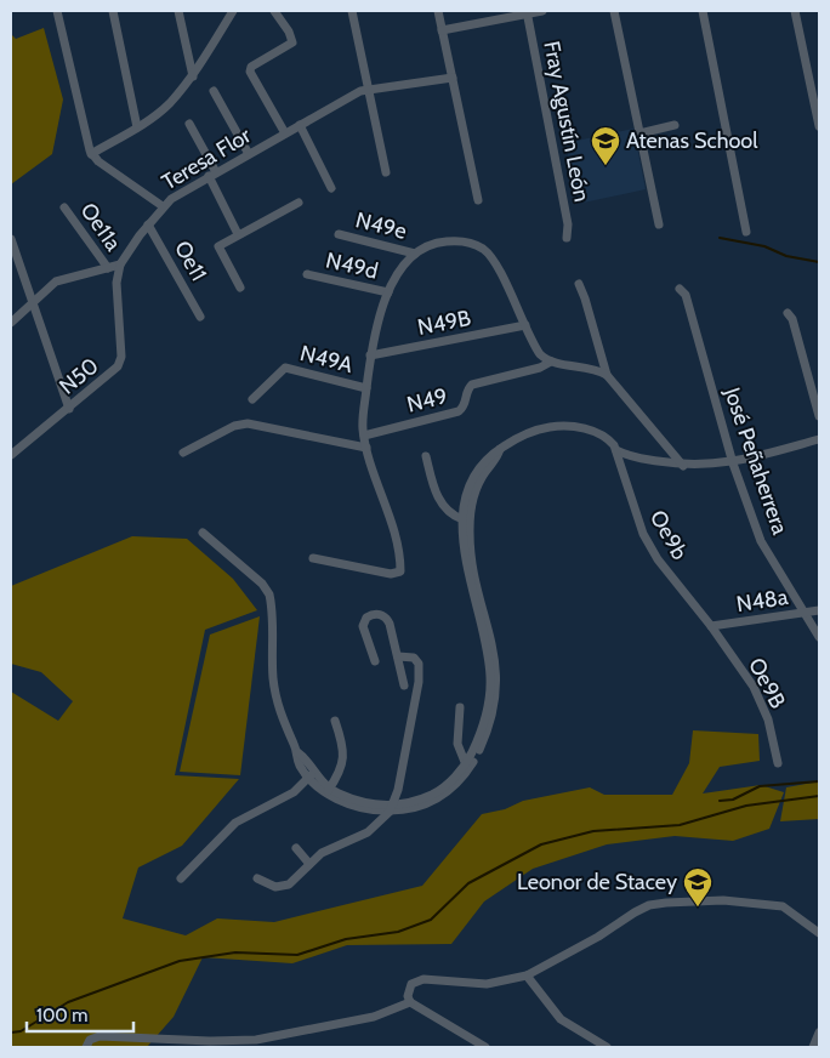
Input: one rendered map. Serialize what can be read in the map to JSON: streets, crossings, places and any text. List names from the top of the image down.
{
  "streets": {
    "street": [
      "Fray Agustín León",
      "Teresa Flor",
      "N49e",
      "Oe11a",
      "Oe11",
      "N49d",
      "N49B",
      "N49A",
      "N50",
      "N49",
      "José Peñaherrera",
      "Oe9b",
      "N48a",
      "Oe9B"
    ]
  },
  "crossings": [
    ["Teresa Flor", "Oe11"],
    ["Teresa Flor", "N50"],
    ["José Peñaherrera", "N48a"],
    ["Oe9b", "N48a"],
    ["Oe9b", "Oe9B"],
    ["N48a", "Oe9B"]
  ],
  "places": {
    "school or university": ["Atenas School", "Leonor de Stacey"]
  },
  "scale_bar": "100 m"
}
